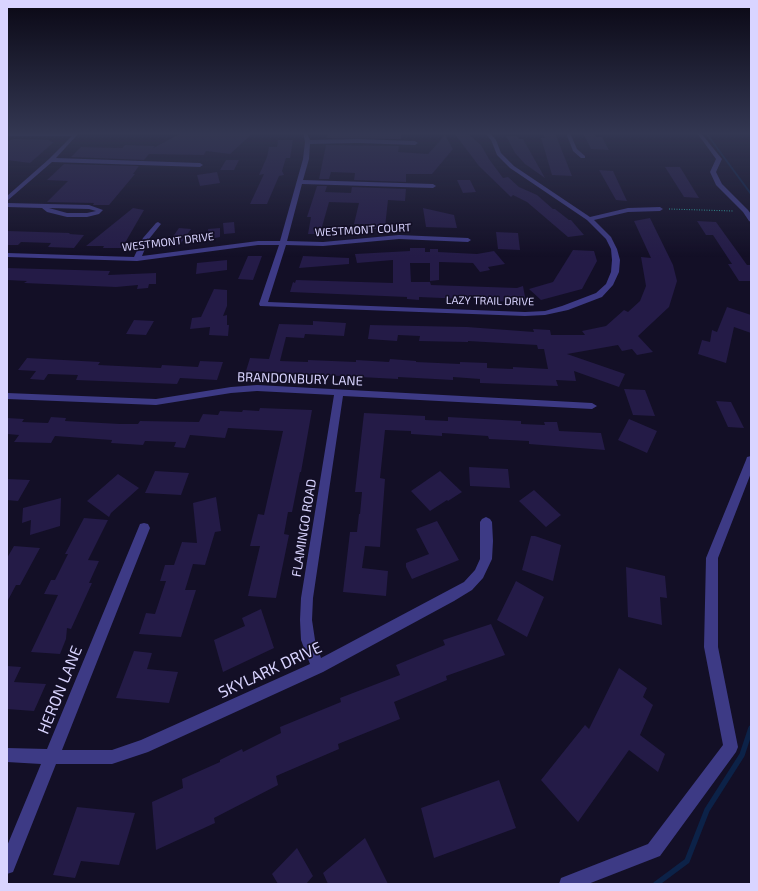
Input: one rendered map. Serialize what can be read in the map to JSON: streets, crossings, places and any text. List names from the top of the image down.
{
  "streets": {
    "street": [
      "WESTMONT COURT",
      "WESTMONT DRIVE",
      "LAZY TRAIL DRIVE",
      "BRANDONBURY LANE",
      "FLAMINGO ROAD",
      "SKYLARK DRIVE",
      "HERON LANE"
    ]
  },
  "crossings": [
    ["WESTMONT COURT", "WESTMONT DRIVE"],
    ["WESTMONT COURT", "LAZY TRAIL DRIVE"],
    ["WESTMONT DRIVE", "LAZY TRAIL DRIVE"],
    ["BRANDONBURY LANE", "FLAMINGO ROAD"],
    ["FLAMINGO ROAD", "SKYLARK DRIVE"],
    ["SKYLARK DRIVE", "HERON LANE"]
  ]
}
